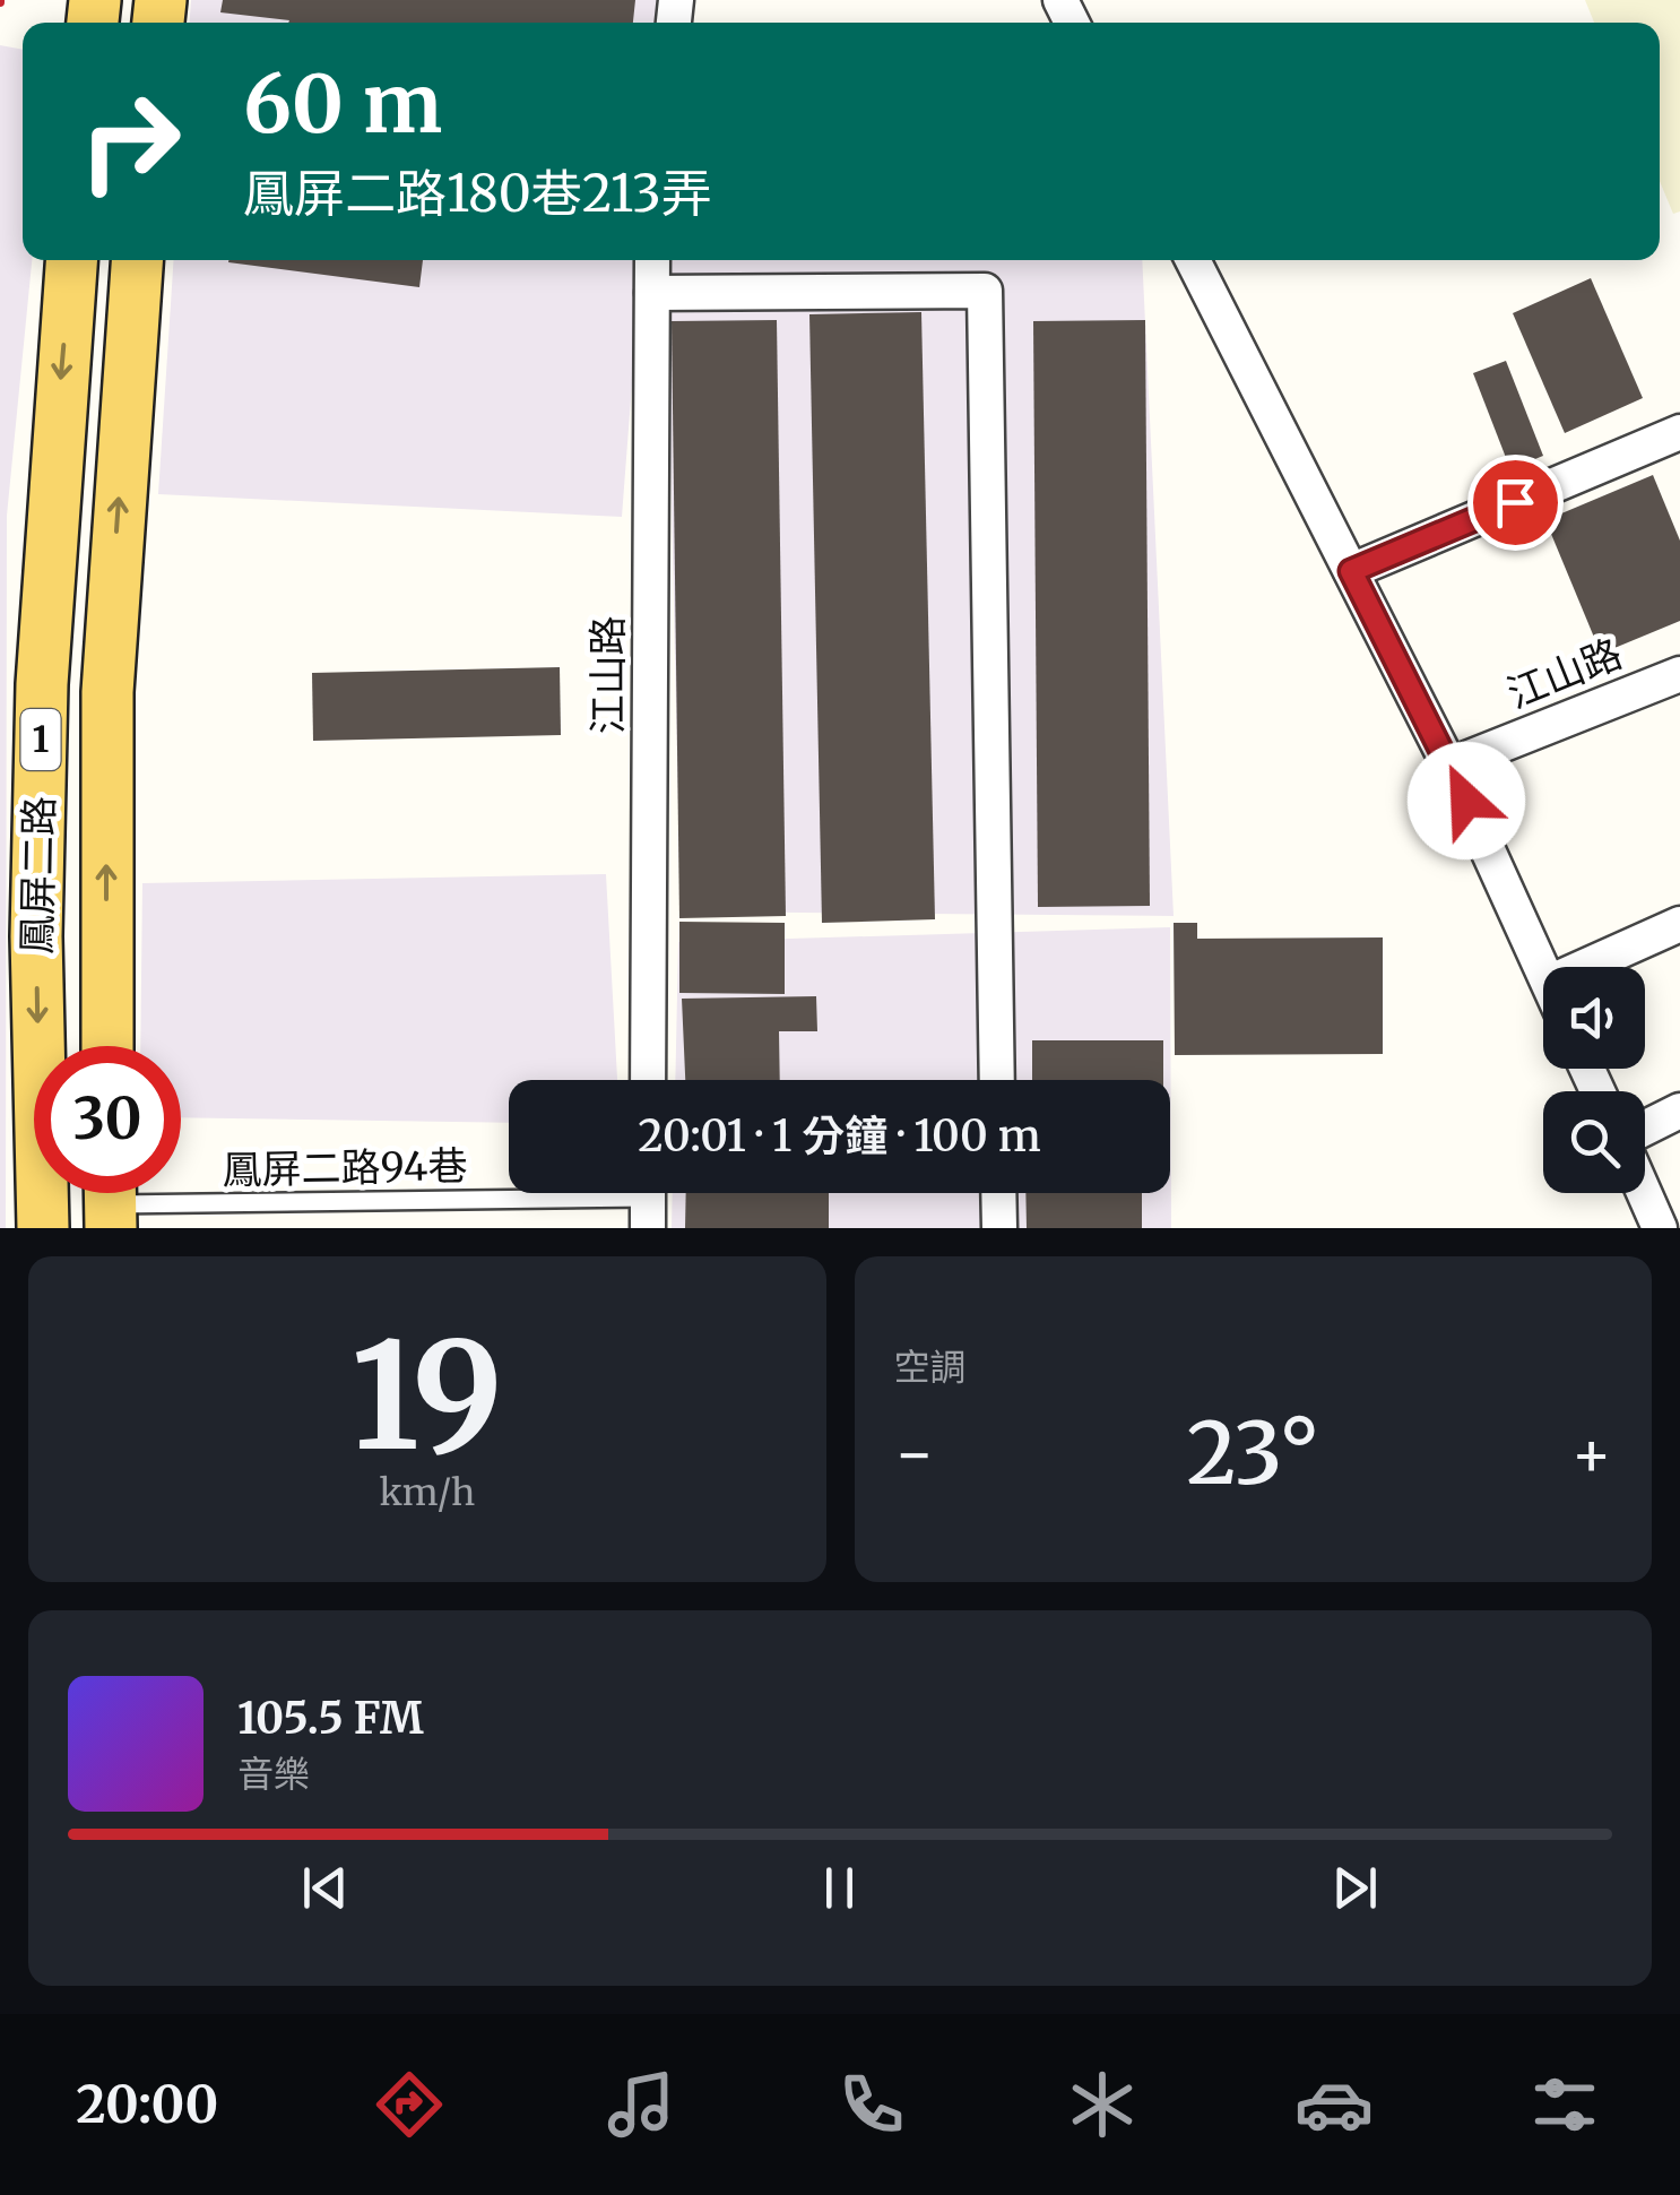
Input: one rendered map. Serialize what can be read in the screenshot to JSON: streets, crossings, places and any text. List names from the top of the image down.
{
  "streets": {
    "main road": ["1", "鳳屏二路"],
    "street": ["江山路"],
    "lane": ["鳳屏二路94巷"]
  },
  "page": {
    "turn": ["60 m", "鳳屏二路180巷213弄"],
    "limit": "30",
    "trip": "20:01 · 1 分鐘 · 100 m",
    "tile": [
      ["19", "km/h"],
      "空調"
    ],
    "heat": ["−", "23°", "+"],
    "song": ["105.5 FM", "音樂"],
    "tabs": "20:00"
  }
}
